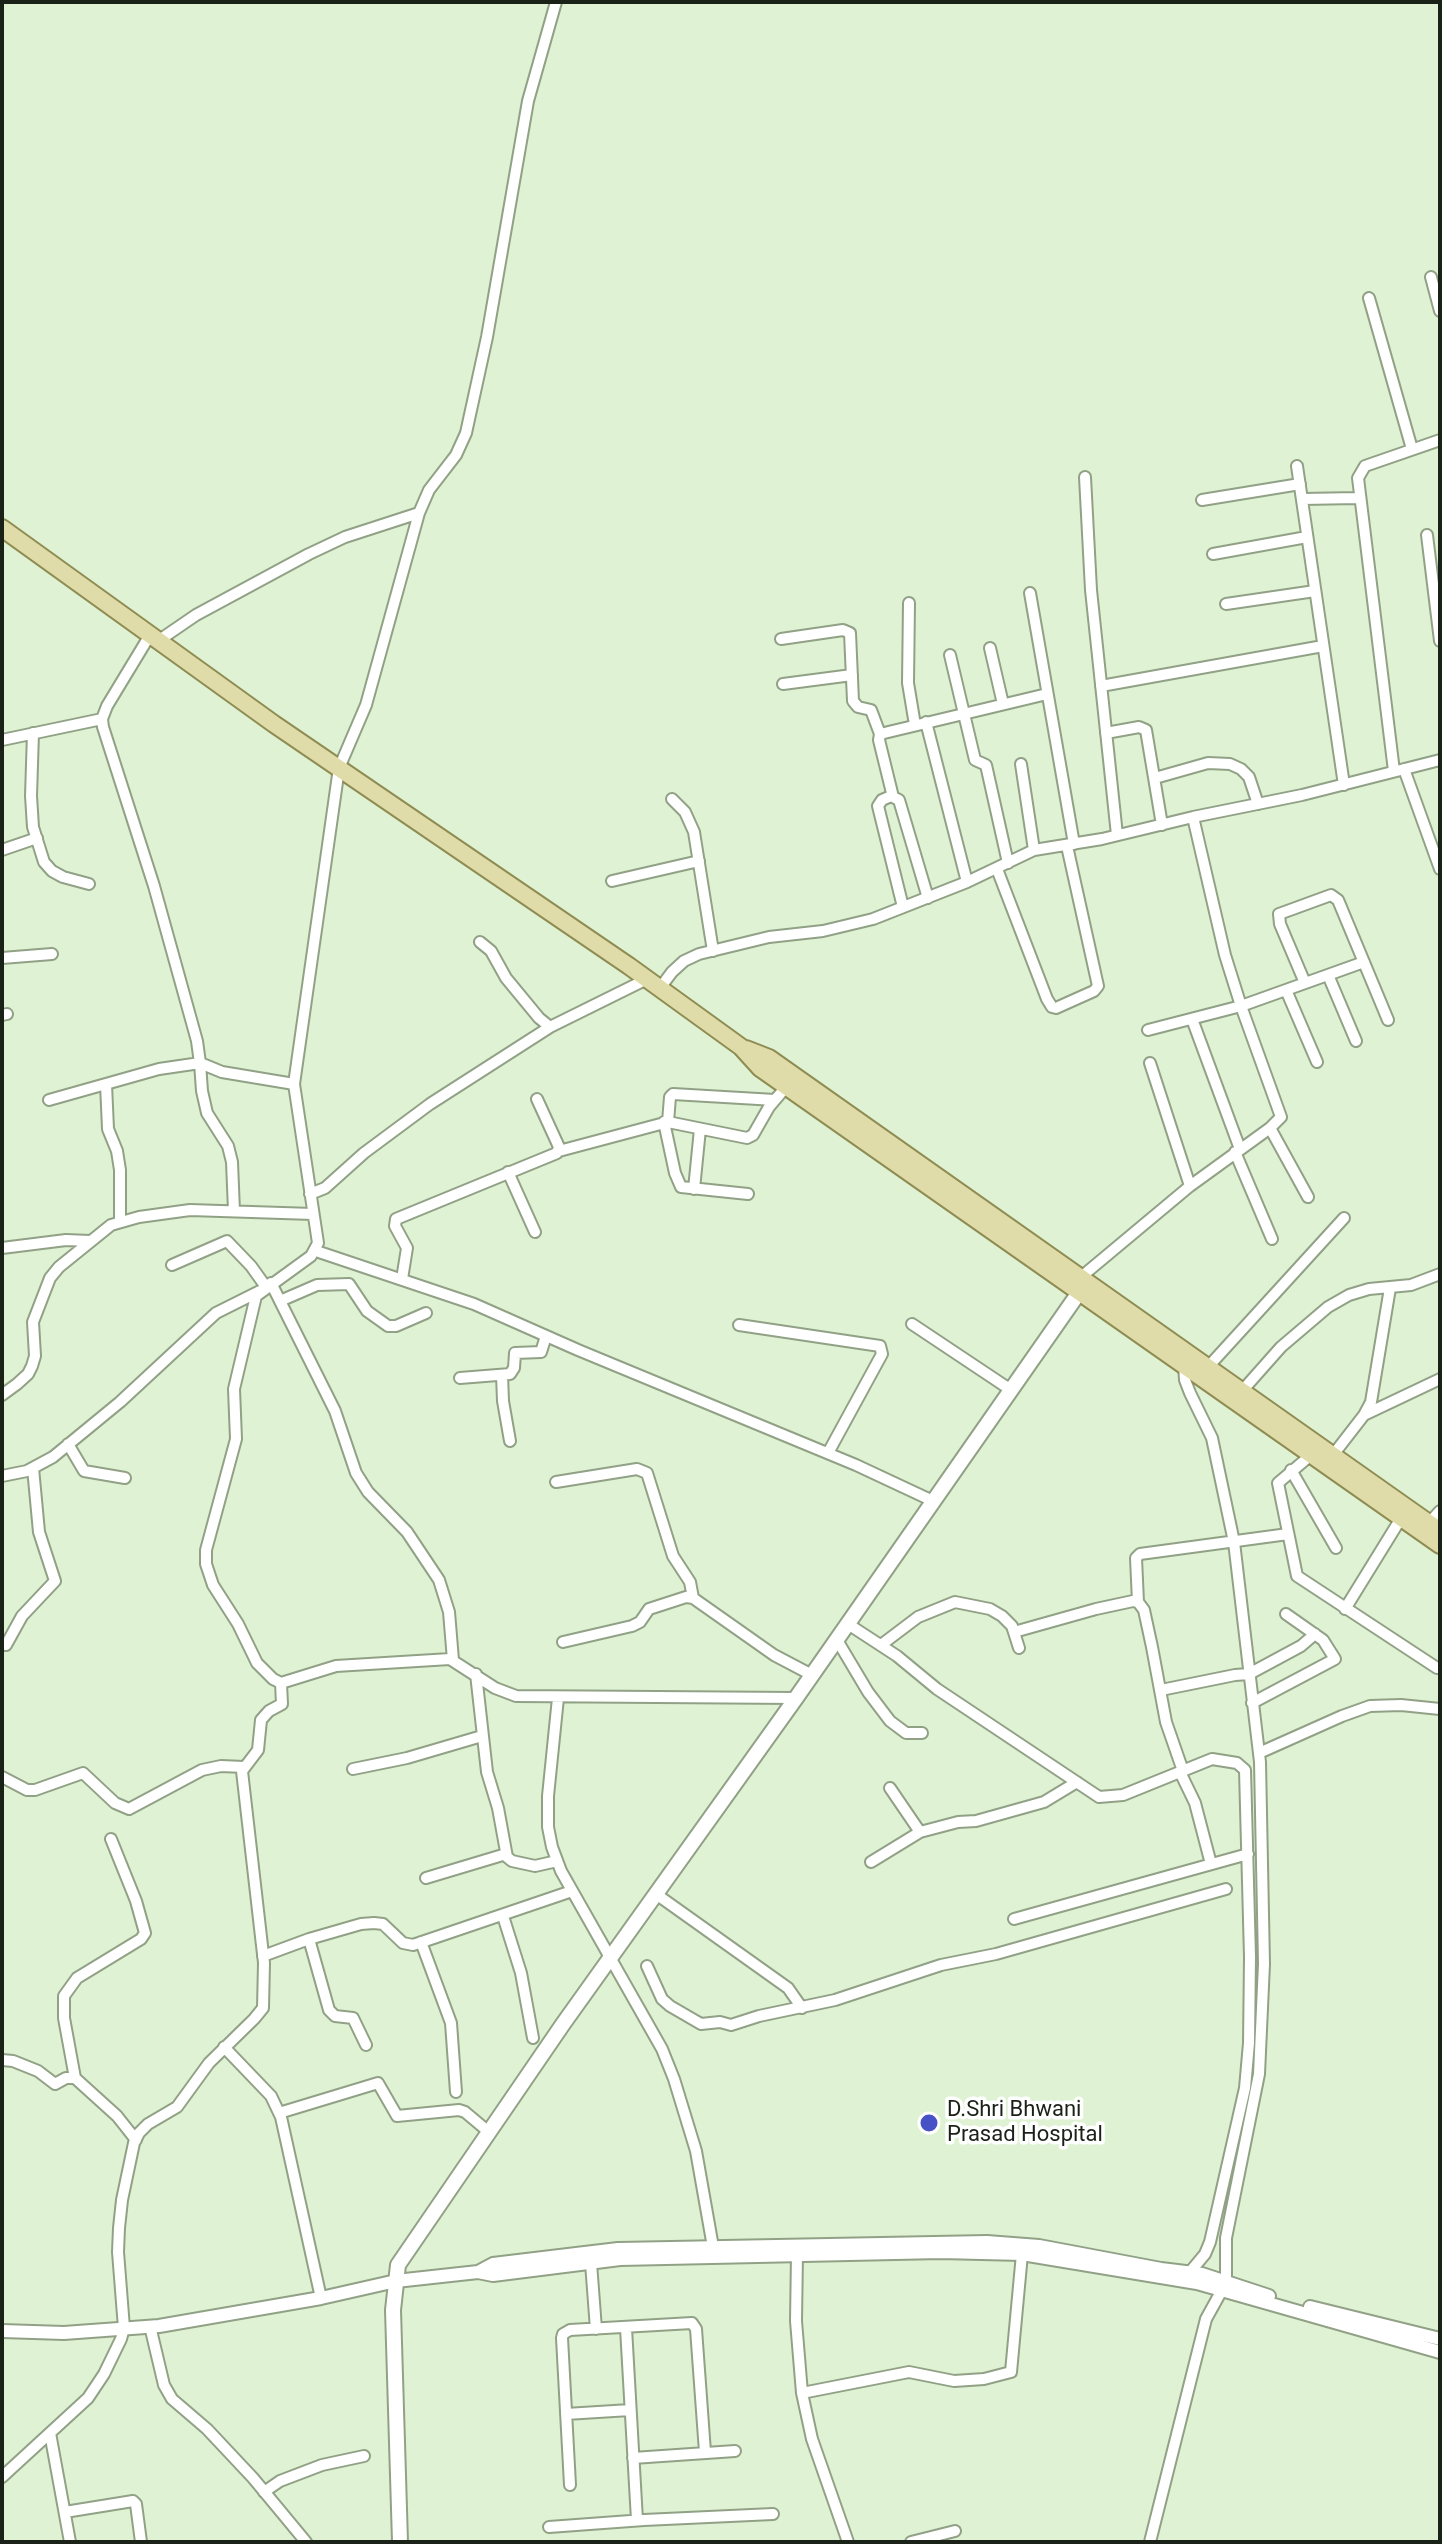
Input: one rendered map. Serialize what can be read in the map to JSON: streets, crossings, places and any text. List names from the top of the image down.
{
  "places": ["D.Shri Bhwani Prasad Hospital"]
}
